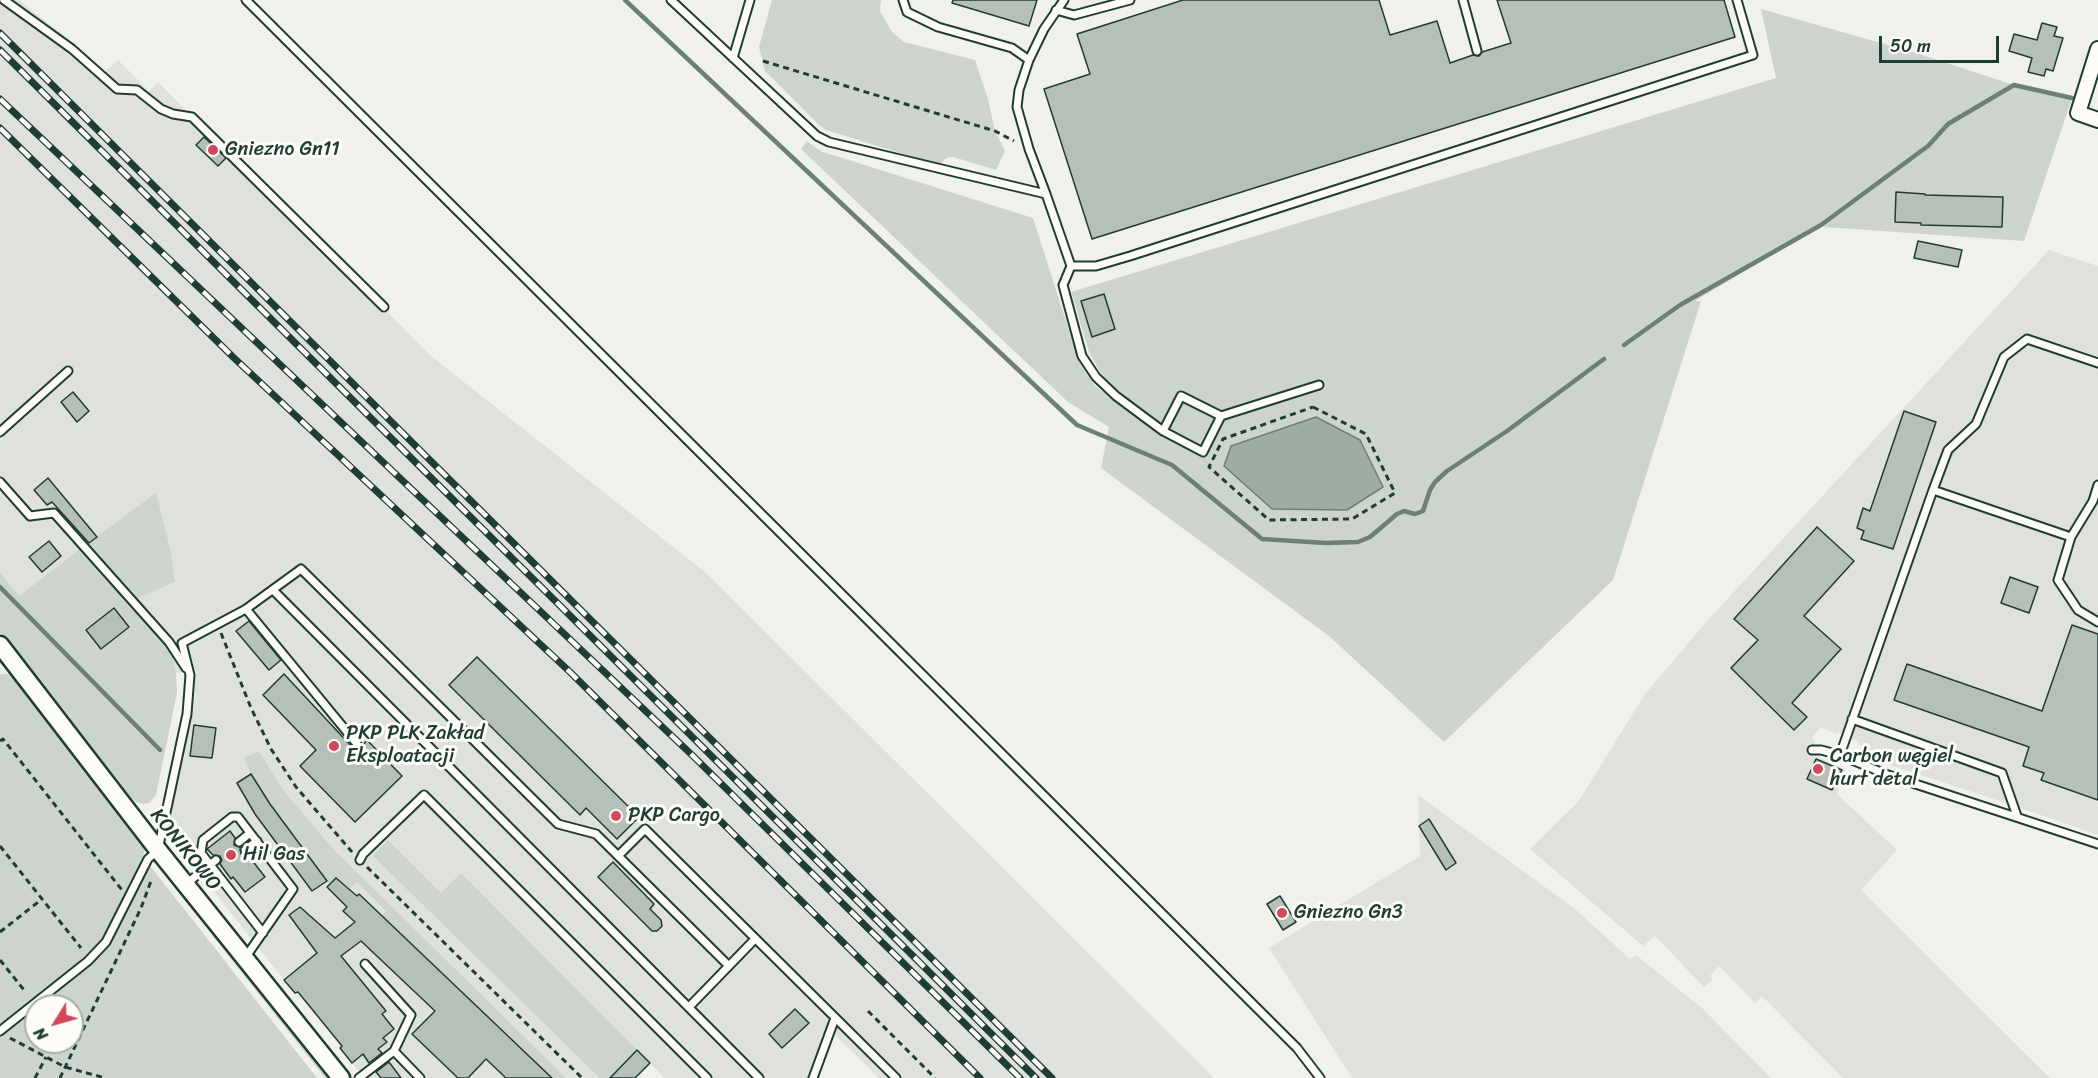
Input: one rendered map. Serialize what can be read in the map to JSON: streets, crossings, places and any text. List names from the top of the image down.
{
  "streets": {
    "street": ["KONIKOWO"]
  },
  "places": [
    "Gniezno Gn11",
    "PKP PLK Zakład Eksploatacji",
    "Carbon węgiel hurt detal",
    "PKP Cargo",
    "Hil Gas",
    "Gniezno Gn3"
  ],
  "scale_bar": "50 m",
  "north": "bottom left"
}
